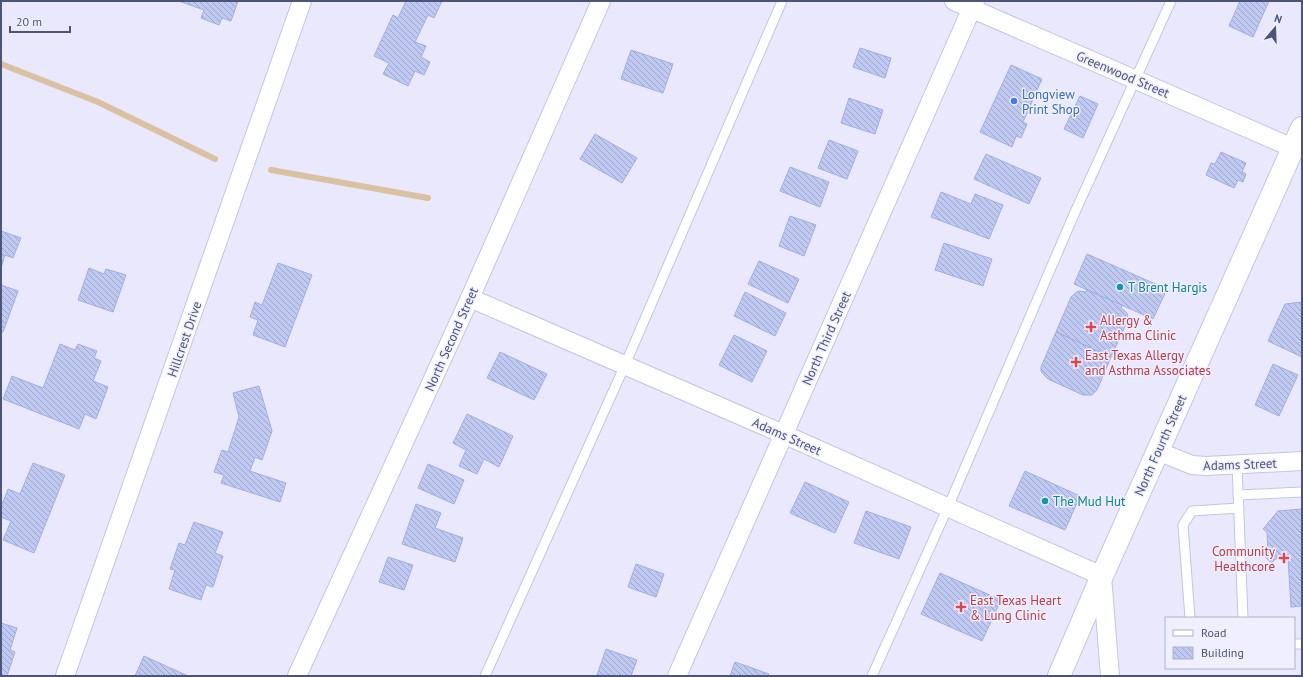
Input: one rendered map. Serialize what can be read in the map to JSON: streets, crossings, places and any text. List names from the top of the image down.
{
  "streets": {
    "main road": ["North Fourth Street"],
    "street": [
      "Greenwood Street",
      "North Third Street",
      "Hillcrest Drive",
      "North Second Street",
      "Adams Street"
    ]
  },
  "crossings": [
    ["Greenwood Street", "North Third Street"],
    ["Greenwood Street", "North Fourth Street"],
    ["North Third Street", "Adams Street"],
    ["North Second Street", "Adams Street"],
    ["Adams Street", "North Fourth Street"]
  ],
  "places": {
    "other": ["Longview Print Shop", "T Brent Hargis", "The Mud Hut"],
    "health": [
      "Allergy & Asthma Clinic",
      "East Texas Allergy and Asthma Associates",
      "Community Healthcore",
      "East Texas Heart & Lung Clinic"
    ]
  },
  "legend": ["Road", "Building"],
  "scale_bar": "20 m",
  "north": "top"
}
